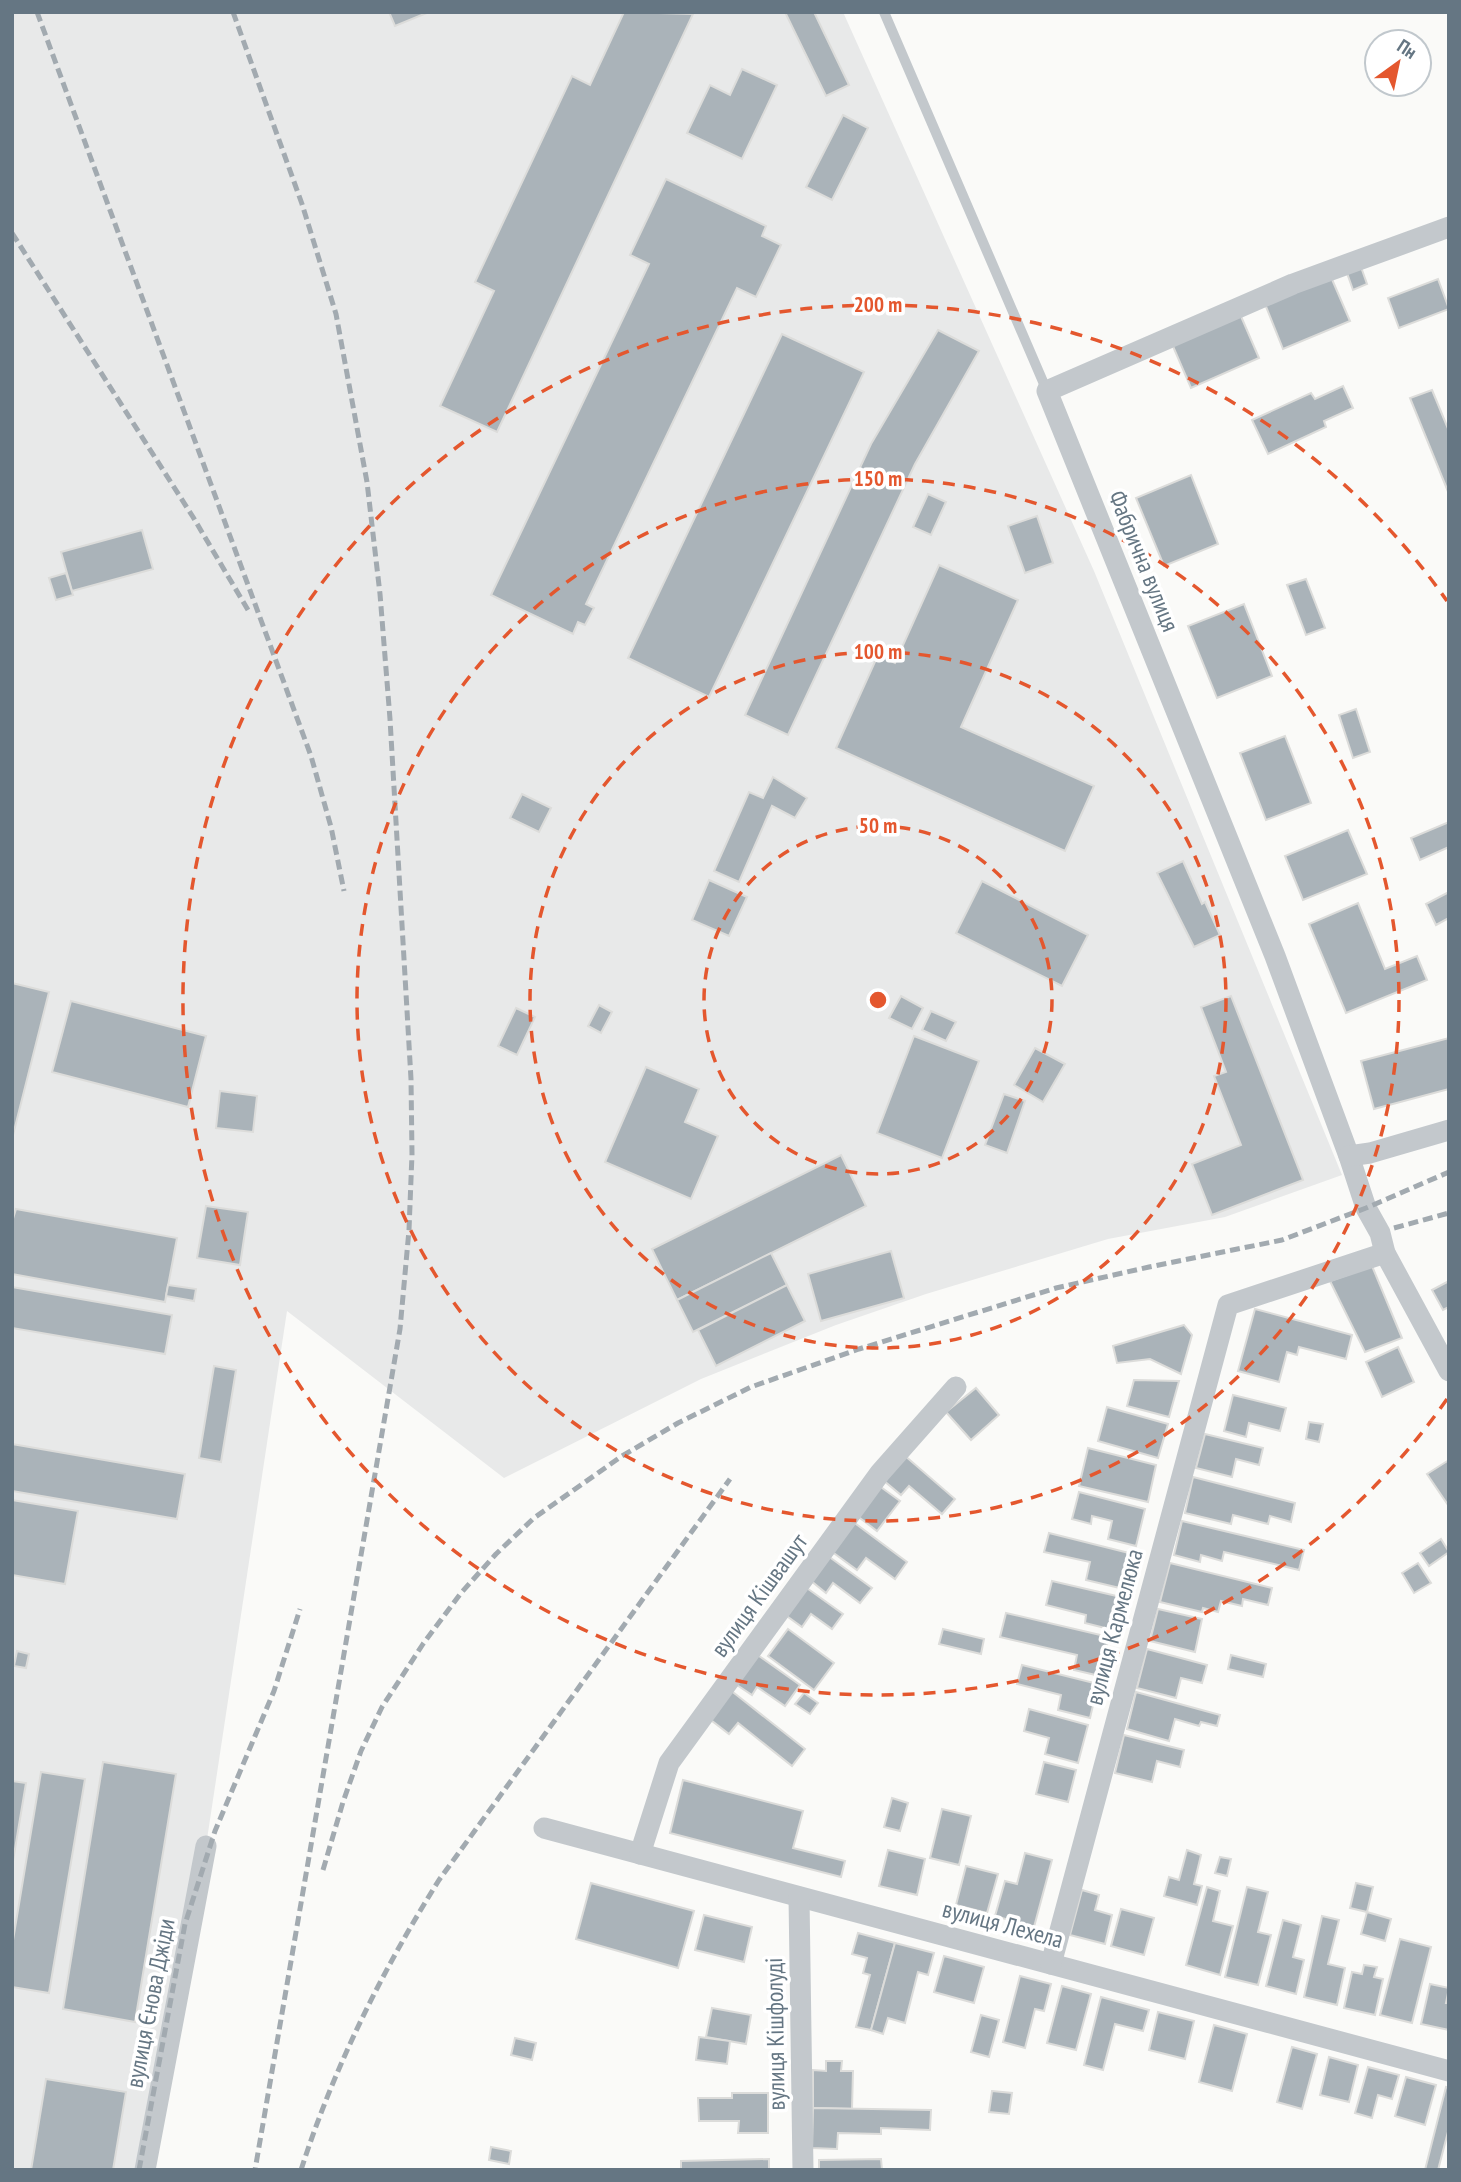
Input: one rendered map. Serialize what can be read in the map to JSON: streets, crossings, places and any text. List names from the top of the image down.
{
  "streets": {
    "street": [
      "Фабрична вулиця",
      "вулиця Кішвашут",
      "вулиця Кармелюка",
      "вулиця Лехела",
      "вулиця Єнова Джіди",
      "вулиця Кішфолуді"
    ]
  },
  "crossings": [
    ["Фабрична вулиця", "вулиця Кармелюка"],
    ["вулиця Кішвашут", "вулиця Лехела"],
    ["вулиця Кармелюка", "вулиця Лехела"],
    ["вулиця Лехела", "вулиця Кішфолуді"]
  ],
  "north": "top right",
  "rings": [
    "200 m",
    "150 m",
    "100 m",
    "50 m"
  ]
}
